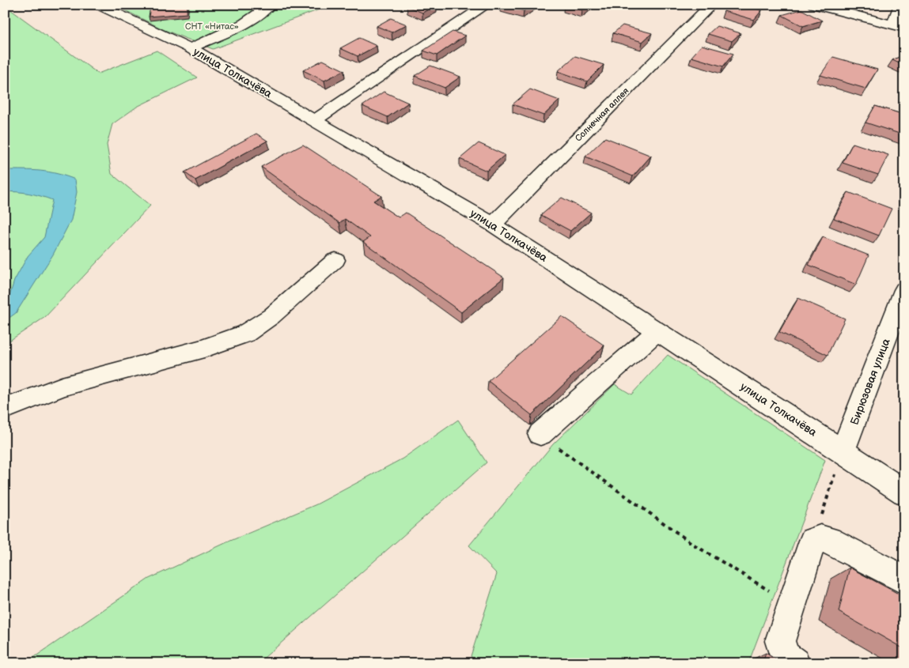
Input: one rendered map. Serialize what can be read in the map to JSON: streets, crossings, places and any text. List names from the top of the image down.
{
  "streets": {
    "street": ["улица Толкачёва", "Солнечная аллея", "Бирюзовая улица"]
  },
  "crossings": [
    ["улица Толкачёва", "Солнечная аллея"],
    ["улица Толкачёва", "Бирюзовая улица"]
  ],
  "parks": ["СНТ «Нитас»"]
}
